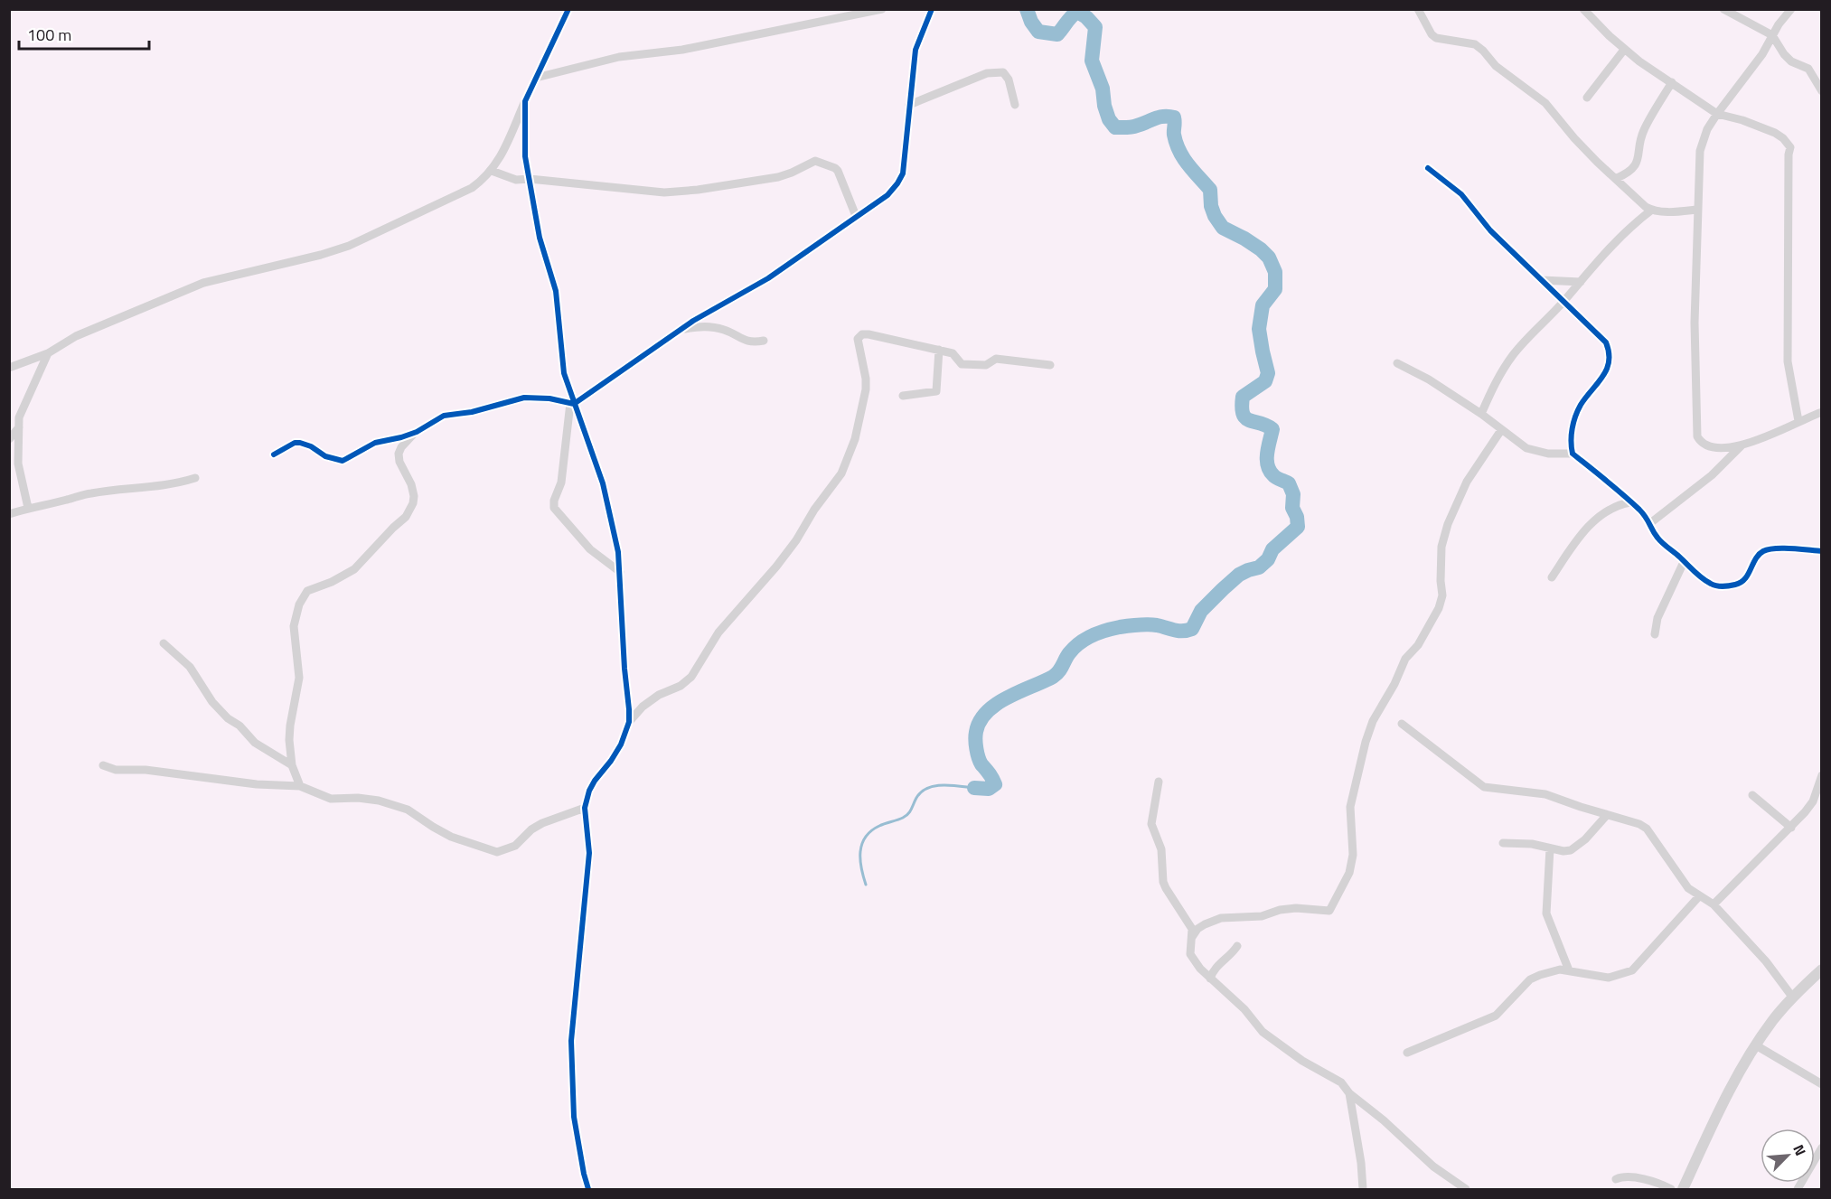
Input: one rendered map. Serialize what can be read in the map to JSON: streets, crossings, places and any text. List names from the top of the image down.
{
  "scale_bar": "100 m",
  "north": "top right"
}
